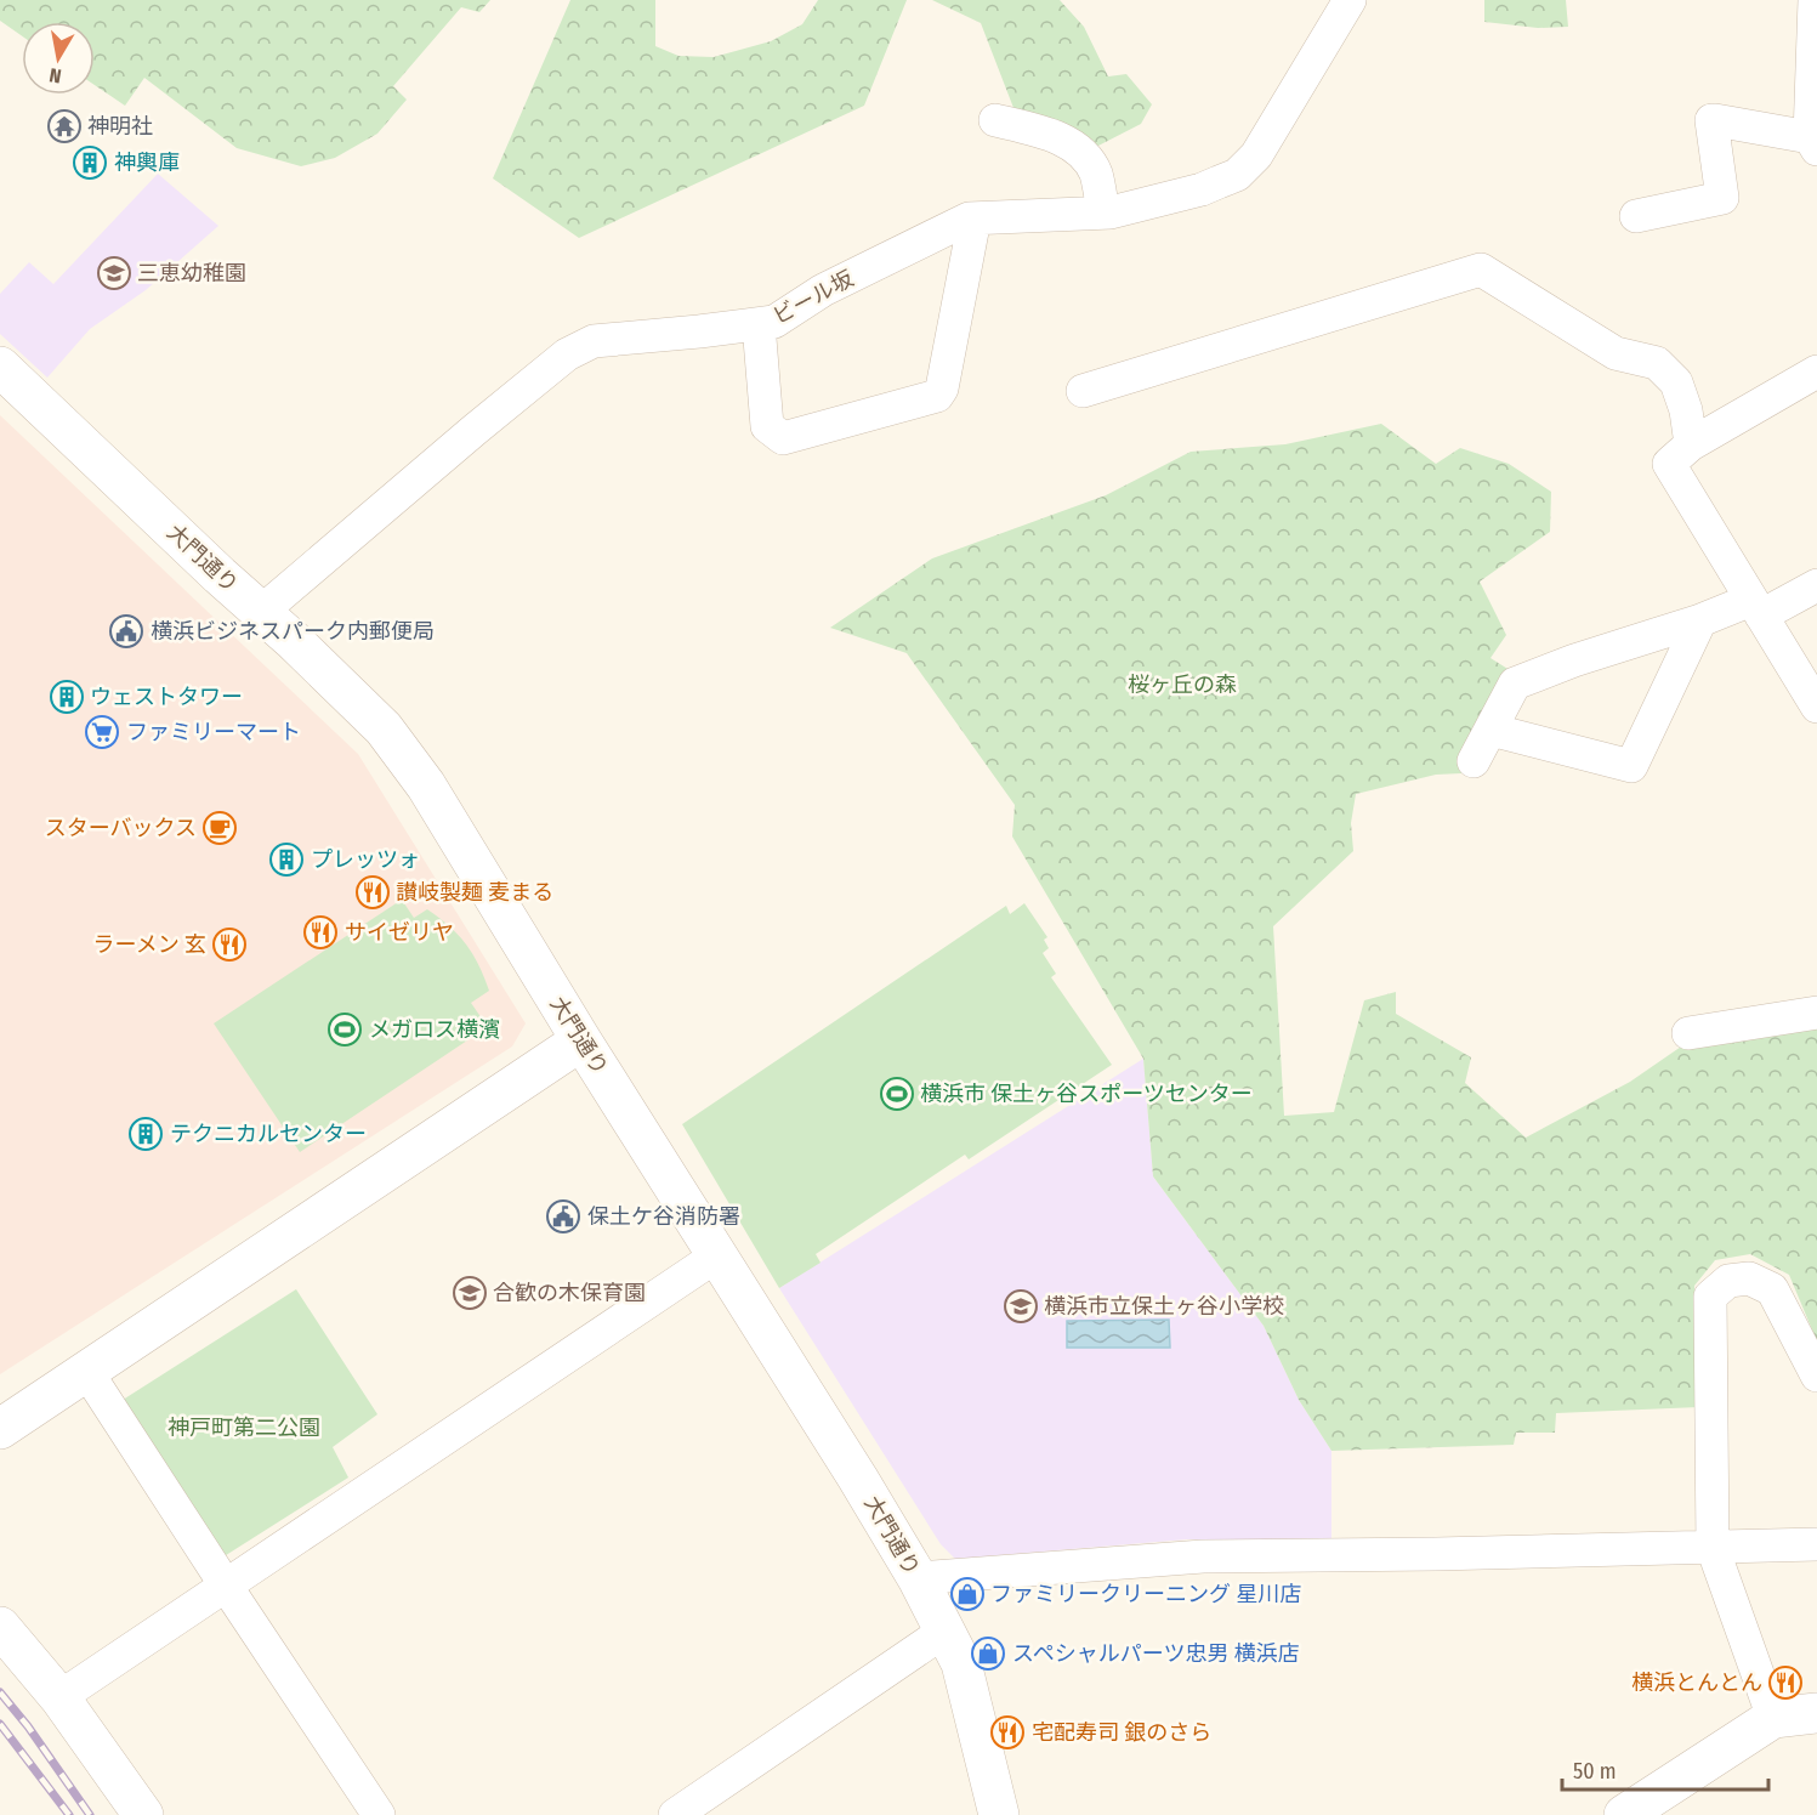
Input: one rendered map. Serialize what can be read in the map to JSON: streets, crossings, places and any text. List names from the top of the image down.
{
  "streets": {
    "street": ["ビール坂", "大門通り"]
  },
  "crossings": [
    ["ビール坂", "大門通り"]
  ],
  "parks": ["桜ヶ丘の森", "神戸町第二公園"],
  "places": {
    "temple": ["神明社"],
    "building": [
      "神輿庫",
      "ウェストタワー",
      "プレッツォ",
      "テクニカルセンター"
    ],
    "school or university": ["三恵幼稚園", "合歓の木保育園", "横浜市立保土ヶ谷小学校"],
    "public building": ["横浜ビジネスパーク内郵便局", "保土ケ谷消防署"],
    "supermarket": ["ファミリーマート"],
    "cafe": ["スターバックス"],
    "restaurant": [
      "讃岐製麺 麦まる",
      "サイゼリヤ",
      "ラーメン 玄",
      "横浜とんとん",
      "宅配寿司 銀のさら"
    ],
    "sports": ["メガロス横濱", "横浜市 保土ヶ谷スポーツセンター"],
    "shop": ["ファミリークリーニング 星川店", "スペシャルパーツ忠男 横浜店"]
  },
  "scale_bar": "50 m",
  "north": "bottom"
}
